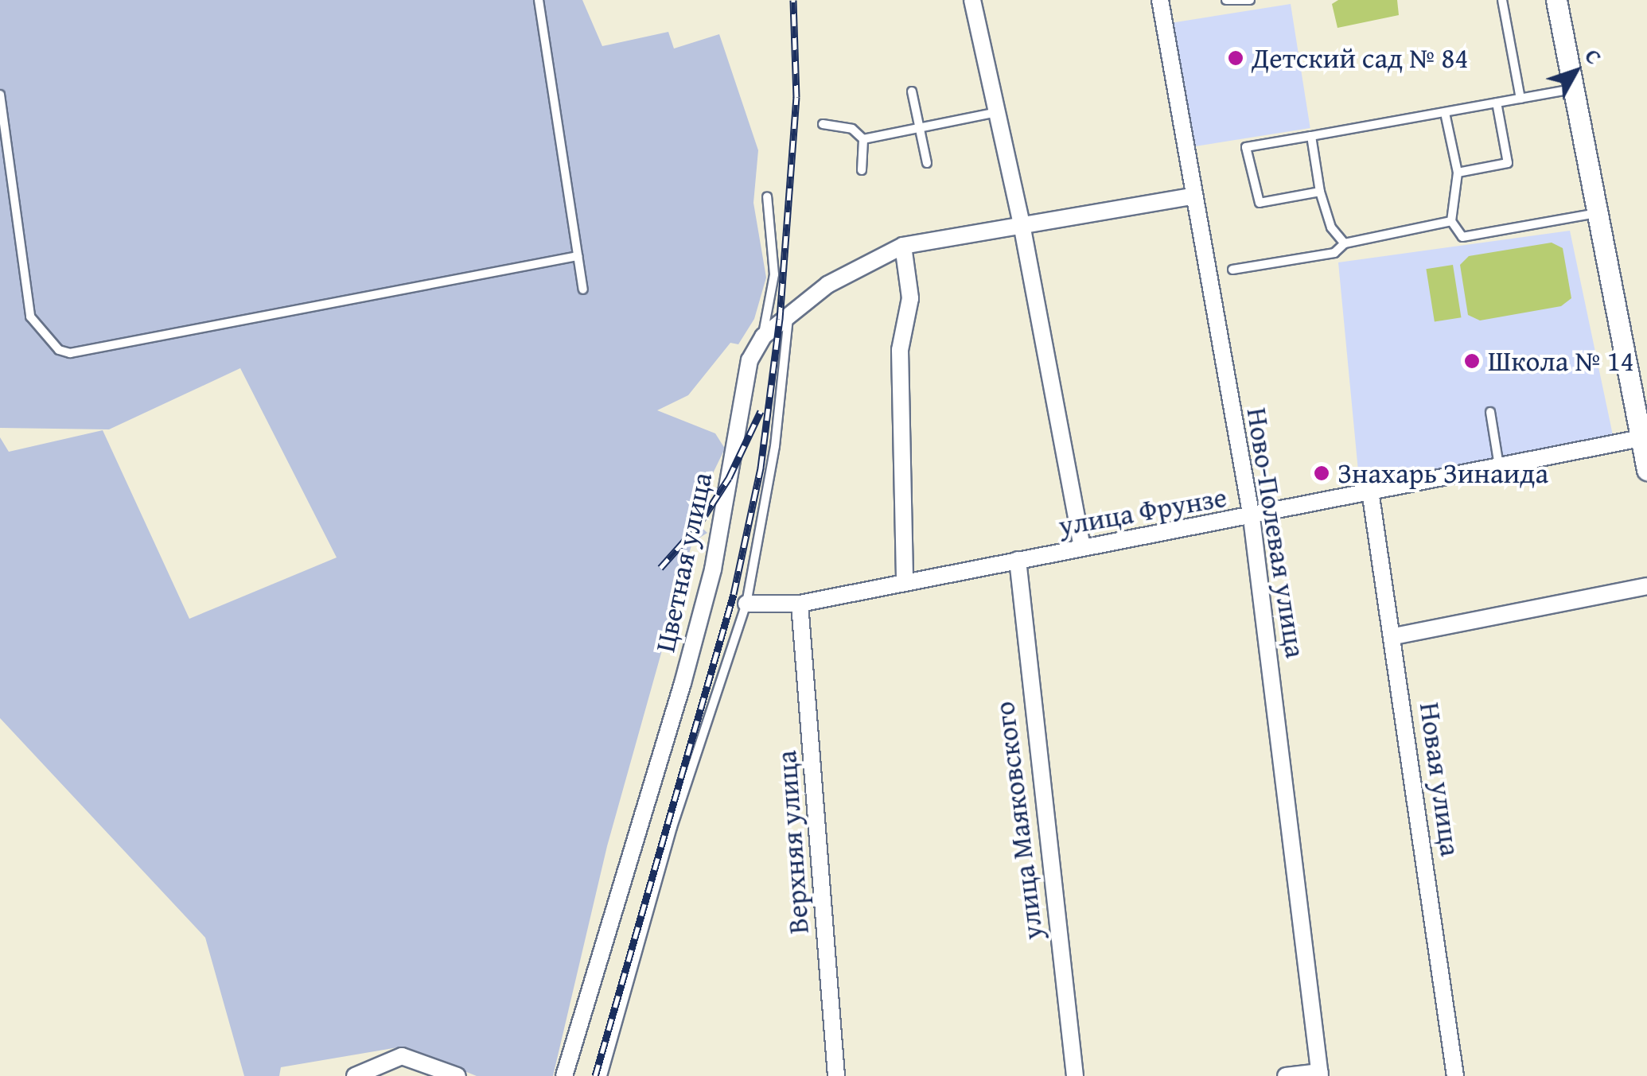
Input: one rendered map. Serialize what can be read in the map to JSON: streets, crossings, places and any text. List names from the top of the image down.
{
  "streets": {
    "street": [
      "улица Фрунзе",
      "Ново-Полевая улица",
      "Цветная улица",
      "Новая улица",
      "улица Маяковского",
      "Верхняя улица"
    ]
  },
  "crossings": [
    ["улица Фрунзе", "Ново-Полевая улица"],
    ["улица Фрунзе", "Новая улица"],
    ["улица Фрунзе", "улица Маяковского"],
    ["улица Фрунзе", "Верхняя улица"]
  ],
  "places": ["Детский сад № 84", "Школа № 14", "Знахарь Зинаида"],
  "north": "top right"
}
